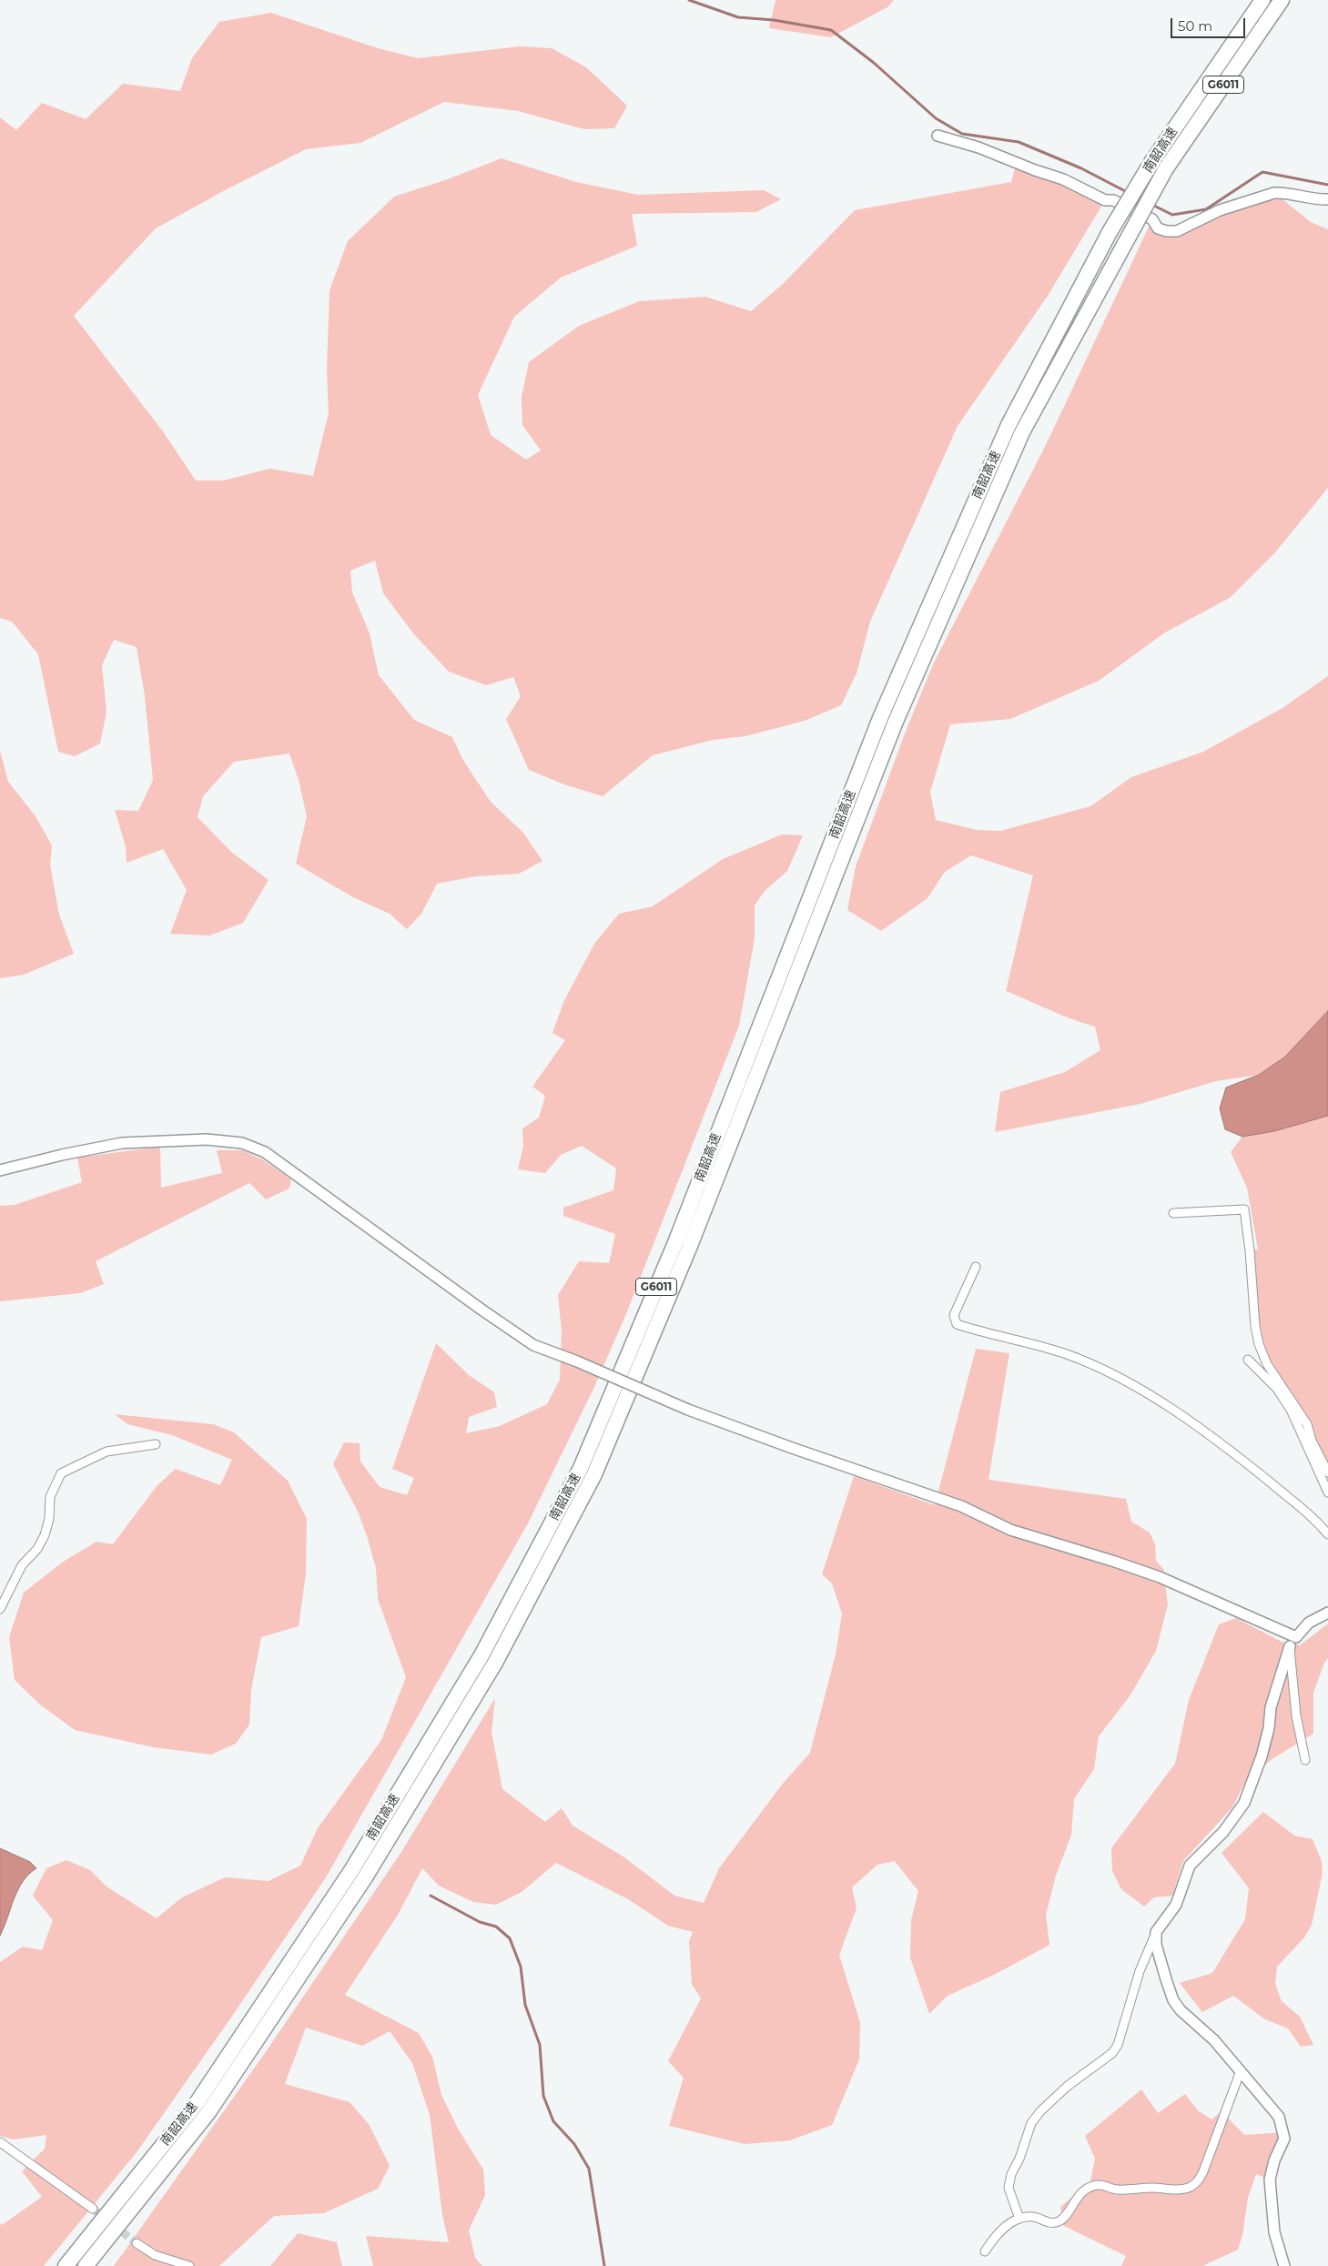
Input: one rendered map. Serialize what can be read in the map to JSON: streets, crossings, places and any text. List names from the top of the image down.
{
  "streets": {
    "highway": ["G6011", "南韶高速"]
  },
  "scale_bar": "50 m"
}
